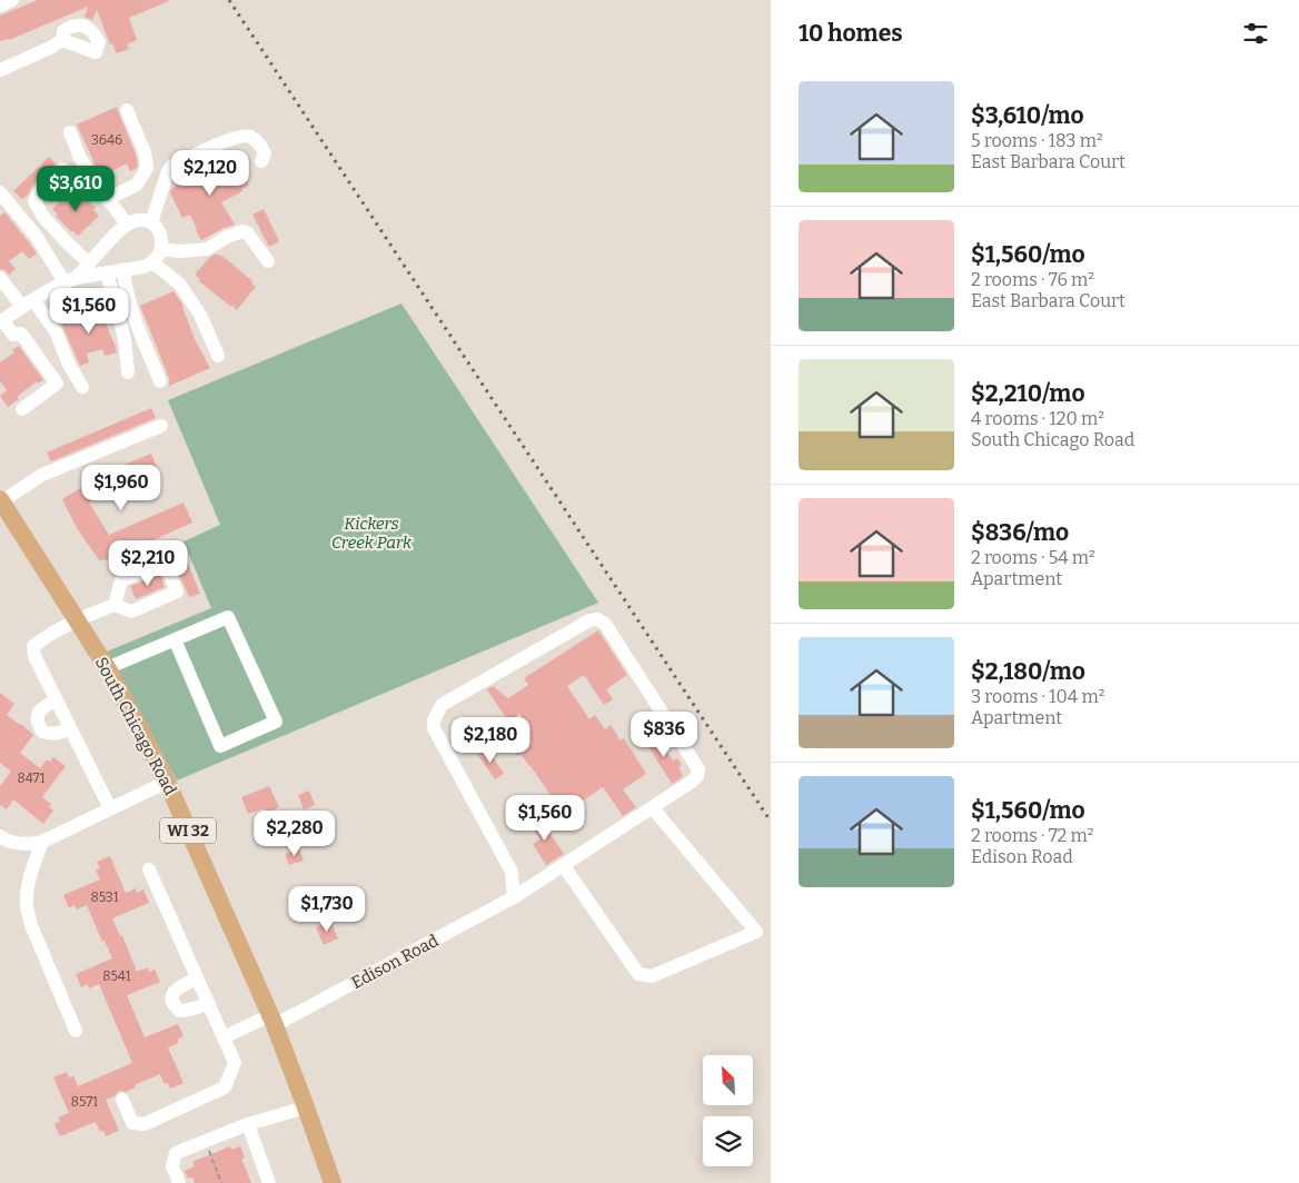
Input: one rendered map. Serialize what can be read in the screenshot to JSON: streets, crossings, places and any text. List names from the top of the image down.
{
  "streets": {
    "main road": ["South Chicago Road", "WI 32"],
    "street": ["Edison Road"]
  },
  "crossings": [
    ["South Chicago Road", "Edison Road"]
  ],
  "parks": ["Kickers Creek Park"],
  "house_numbers": [
    "3646",
    "8471",
    "8531",
    "8541",
    "8571"
  ],
  "north": "top left",
  "page": {
    "heading": "10 homes",
    "list": [
      {
        "name": "$3,610/mo",
        "note": "5 rooms · 183 m² · East Barbara Court"
      },
      {
        "name": "$1,560/mo",
        "note": "2 rooms · 76 m² · East Barbara Court"
      },
      {
        "name": "$2,210/mo",
        "note": "4 rooms · 120 m² · South Chicago Road"
      },
      {
        "name": "$836/mo",
        "note": "2 rooms · 54 m² · Apartment"
      },
      {
        "name": "$2,180/mo",
        "note": "3 rooms · 104 m² · Apartment"
      },
      {
        "name": "$1,560/mo",
        "note": "2 rooms · 72 m² · Edison Road"
      }
    ],
    "price": [
      "$2,120",
      "$3,610",
      "$1,560",
      "$1,960",
      "$2,210",
      "$836",
      "$2,180",
      "$1,560",
      "$2,280",
      "$1,730"
    ]
  }
}
